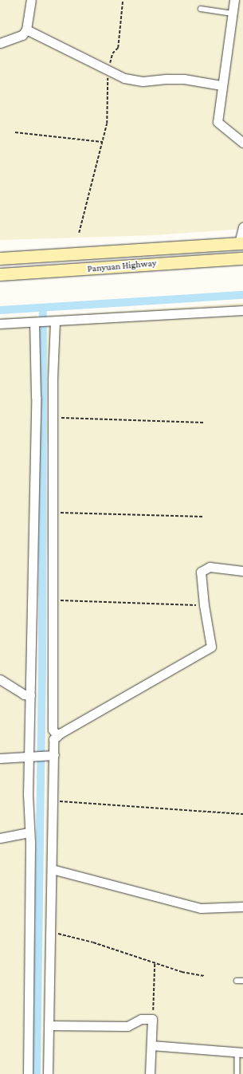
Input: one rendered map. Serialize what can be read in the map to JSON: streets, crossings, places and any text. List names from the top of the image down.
{
  "streets": {
    "main road": ["Panyuan Highway"]
  }
}
